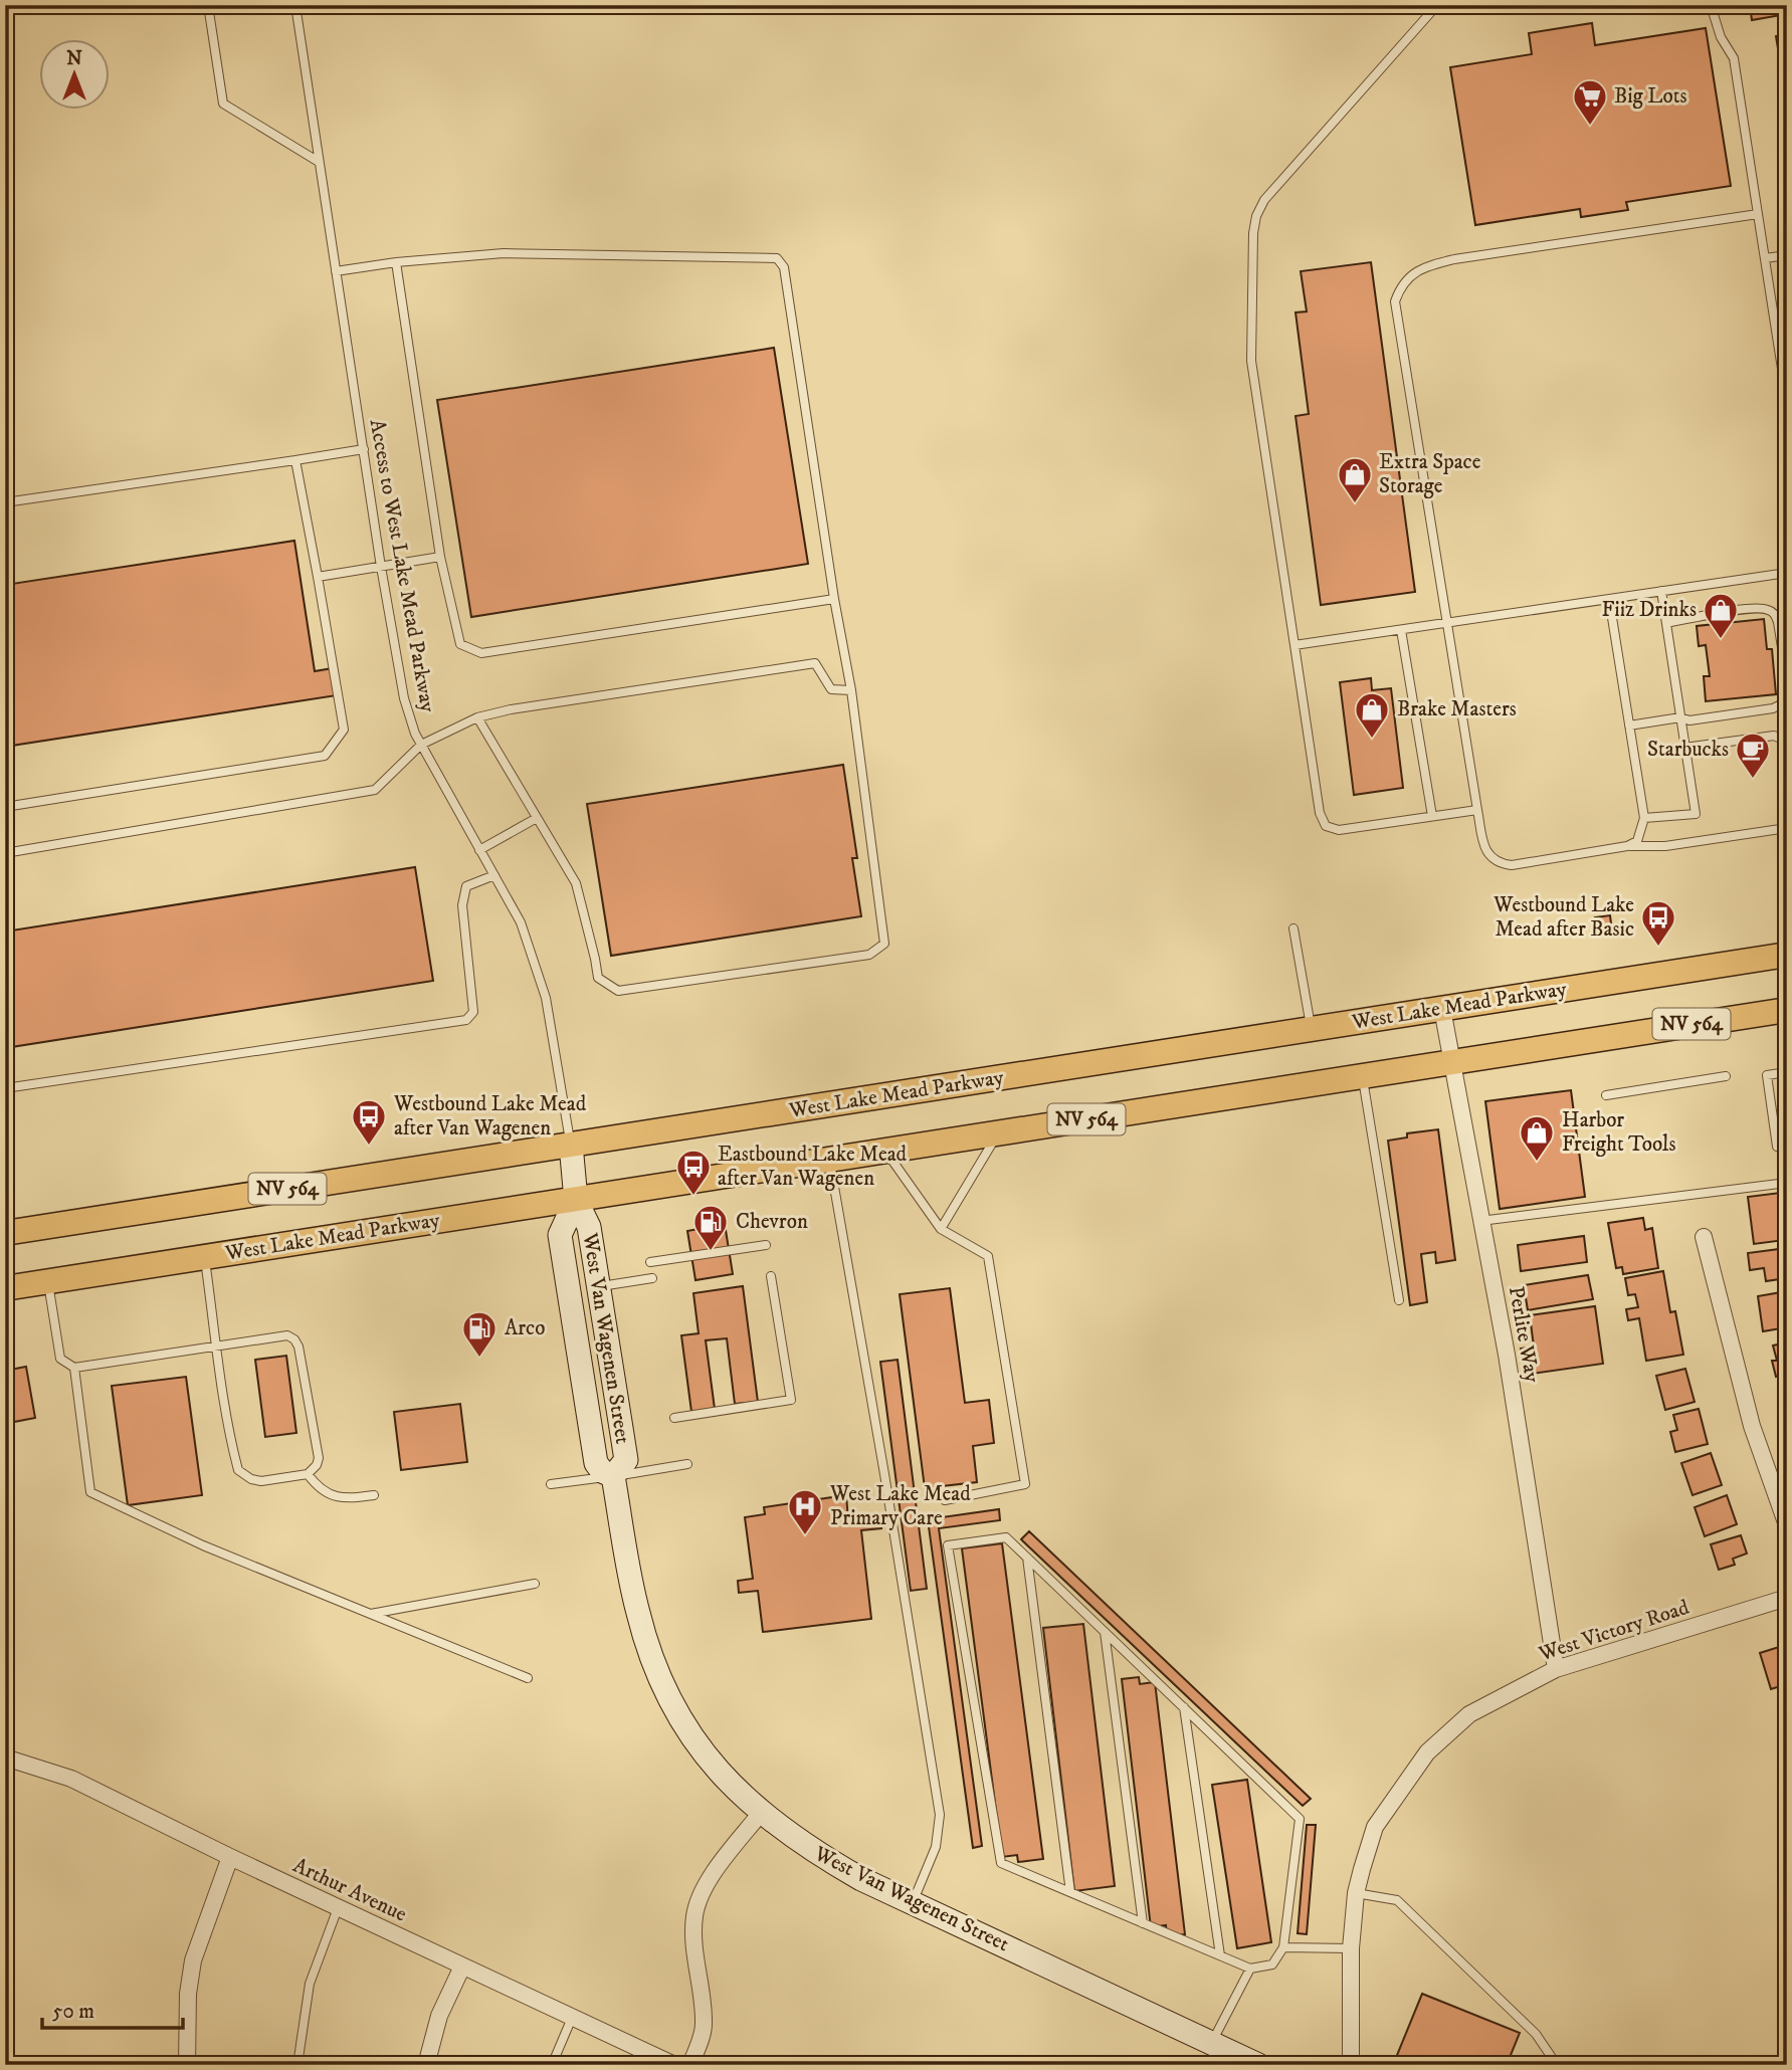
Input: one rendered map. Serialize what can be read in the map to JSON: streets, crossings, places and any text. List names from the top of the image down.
{
  "streets": {
    "main road": ["West Lake Mead Parkway", "NV 564", "West Van Wagenen Street"],
    "street": ["Perlite Way", "West Victory Road", "Arthur Avenue"],
    "lane": ["Access to West Lake Mead Parkway"]
  },
  "crossings": [
    ["Access to West Lake Mead Parkway", "West Lake Mead Parkway"],
    ["Access to West Lake Mead Parkway", "West Van Wagenen Street"],
    ["West Lake Mead Parkway", "Perlite Way"],
    ["West Lake Mead Parkway", "West Van Wagenen Street"],
    ["Perlite Way", "West Victory Road"]
  ],
  "places": {
    "supermarket": ["Big Lots"],
    "shop": [
      "Extra Space Storage",
      "Fiiz Drinks",
      "Brake Masters",
      "Harbor Freight Tools"
    ],
    "cafe": ["Starbucks"],
    "bus stop": ["Westbound Lake Mead after Basic", "Westbound Lake Mead after Van Wagenen", "Eastbound Lake Mead after Van Wagenen"],
    "fuel station": ["Chevron", "Arco"],
    "hospital": ["West Lake Mead Primary Care"]
  },
  "scale_bar": "50 m",
  "north": "top"
}
